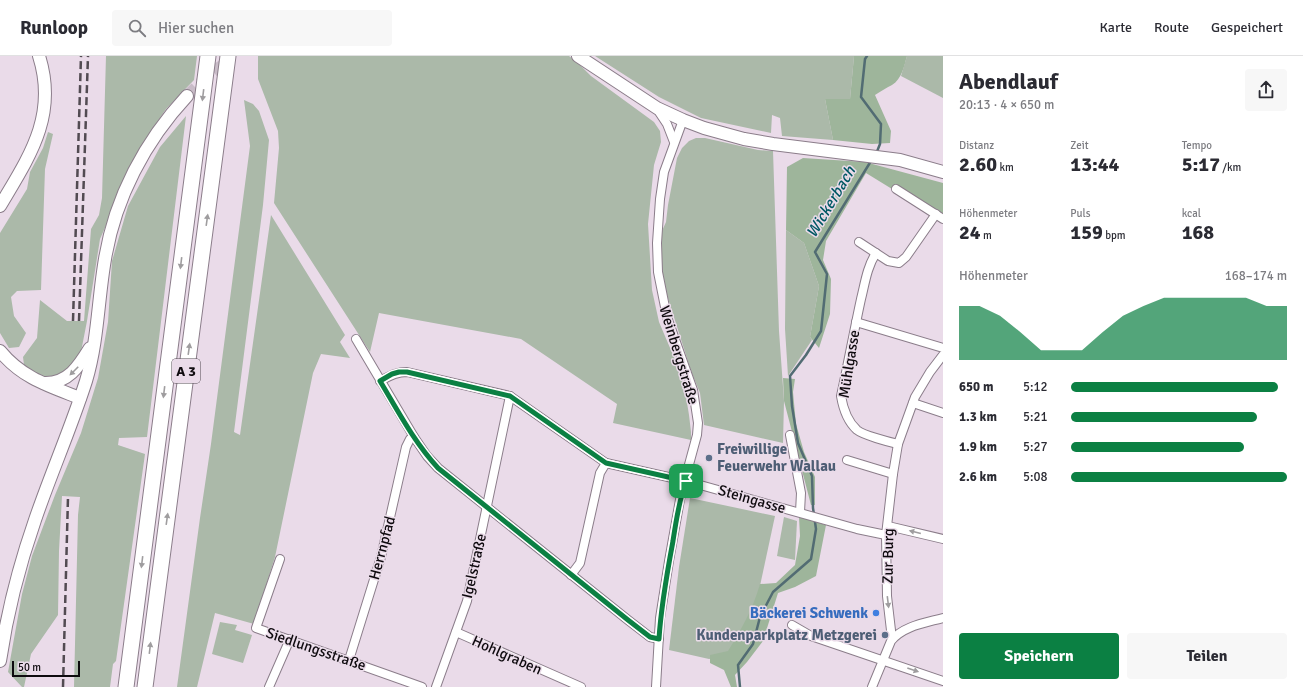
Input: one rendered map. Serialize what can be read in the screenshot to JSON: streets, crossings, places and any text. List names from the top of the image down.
{
  "streets": {
    "highway": ["A 3"],
    "street": [
      "Weinbergstraße",
      "Mühlgasse",
      "Steingasse",
      "Herrnpfad",
      "Zur Burg",
      "Igelstraße",
      "Siedlungsstraße",
      "Hohlgraben"
    ]
  },
  "crossings": [
    ["Weinbergstraße", "Steingasse"],
    ["Mühlgasse", "Zur Burg"],
    ["Steingasse", "Zur Burg"],
    ["Steingasse", "Igelstraße"],
    ["Herrnpfad", "Siedlungsstraße"],
    ["Igelstraße", "Hohlgraben"]
  ],
  "one_way": ["Zur Burg"],
  "water": ["Wickerbach"],
  "places": ["Freiwillige Feuerwehr Wallau", "Bäckerei Schwenk", "Kundenparkplatz Metzgerei"],
  "scale_bar": "50 m",
  "page": {
    "header": "Runloop",
    "search": "Hier suchen",
    "nav": ["Karte", "Route", "Gespeichert"],
    "heading": ["Abendlauf", "20:13 · 4 × 650 m"],
    "stats": [
      ["Distanz", "2.60 km"],
      ["Zeit", "13:44"],
      ["Tempo", "5:17 /km"],
      ["Höhenmeter", "24 m"],
      ["Puls", "159 bpm"],
      ["kcal", "168"]
    ],
    "chart": ["Höhenmeter", "168–174 m"],
    "list": [
      {
        "name": "650 m",
        "note": "5:12"
      },
      {
        "name": "1.3 km",
        "note": "5:21"
      },
      {
        "name": "1.9 km",
        "note": "5:27"
      },
      {
        "name": "2.6 km",
        "note": "5:08"
      }
    ],
    "buttons": ["Speichern", "Teilen"],
    "scale": "50 m"
  }
}
